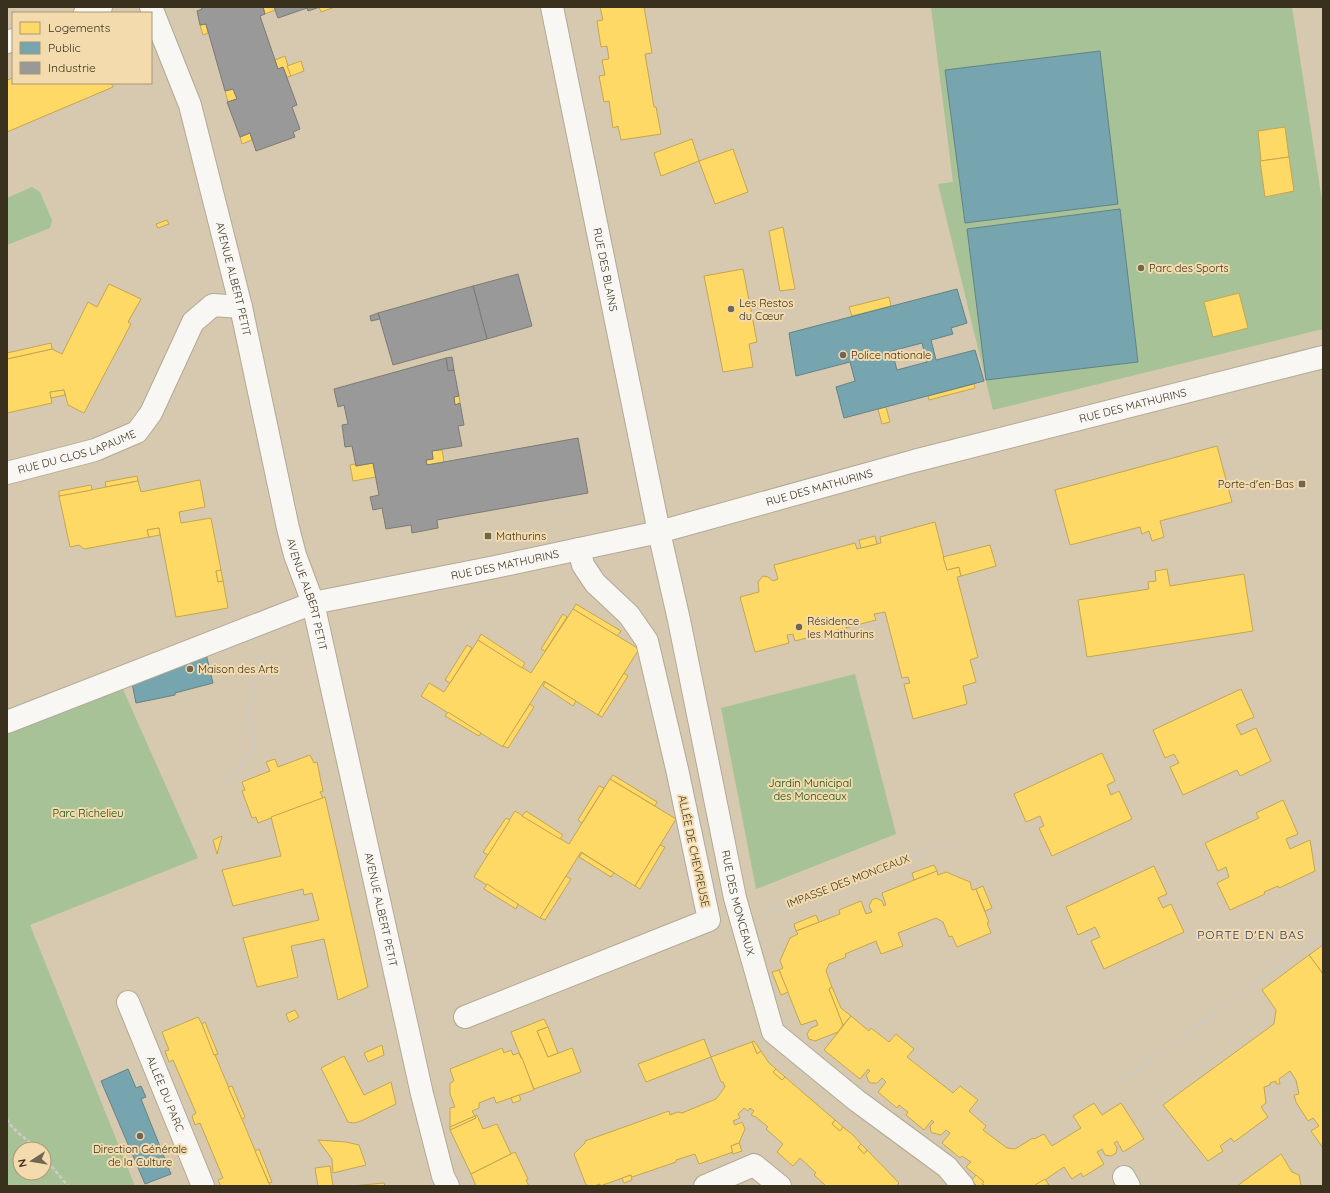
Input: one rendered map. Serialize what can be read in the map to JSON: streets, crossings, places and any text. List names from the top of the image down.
{
  "streets": {
    "street": [
      "RUE DES BLAINS",
      "AVENUE ALBERT PETIT",
      "RUE DES MATHURINS",
      "RUE DU CLOS LAPAUME",
      "ALLÉE DE CHEVREUSE",
      "RUE DES MONCEAUX",
      "ALLÉE DU PARC"
    ],
    "path": ["IMPASSE DES MONCEAUX"]
  },
  "crossings": [
    ["RUE DES BLAINS", "RUE DES MATHURINS"],
    ["RUE DES BLAINS", "RUE DES MONCEAUX"],
    ["AVENUE ALBERT PETIT", "RUE DES MATHURINS"],
    ["AVENUE ALBERT PETIT", "RUE DU CLOS LAPAUME"],
    ["RUE DES MATHURINS", "ALLÉE DE CHEVREUSE"],
    ["RUE DES MATHURINS", "RUE DES MONCEAUX"],
    ["IMPASSE DES MONCEAUX", "RUE DES MONCEAUX"]
  ],
  "districts": ["PORTE D'EN BAS"],
  "parks": ["Jardin Municipal des Monceaux", "Parc Richelieu"],
  "places": {
    "other": [
      "Parc des Sports",
      "Les Restos du Cœur",
      "Police nationale",
      "Résidence les Mathurins",
      "Maison des Arts",
      "Direction Générale de la Culture"
    ],
    "transit": ["Porte-d'en-Bas", "Mathurins"]
  },
  "legend": ["Logements", "Public", "Industrie"],
  "north": "left"
}
